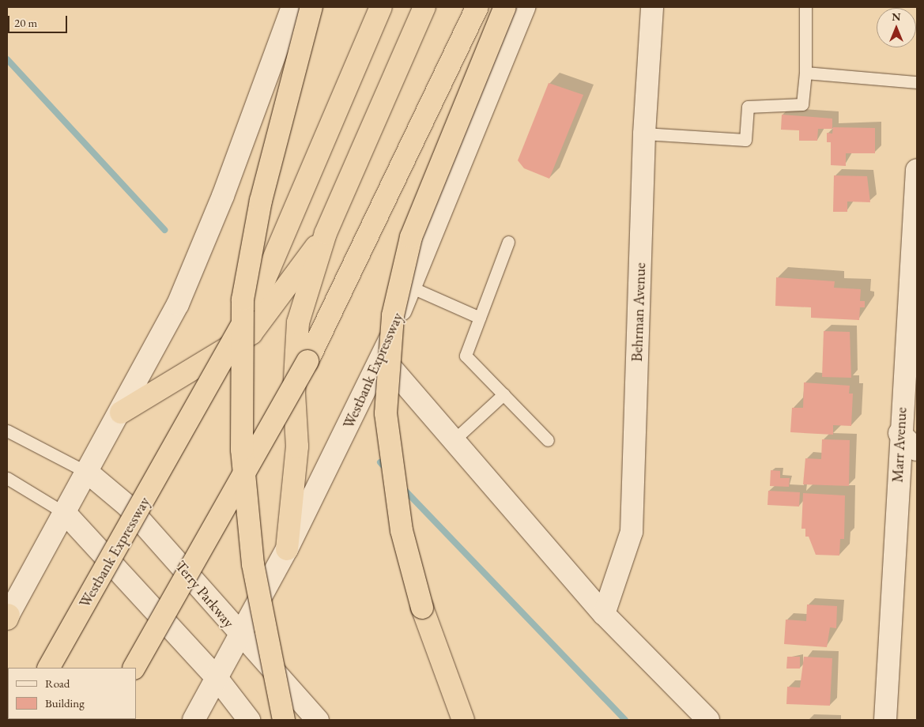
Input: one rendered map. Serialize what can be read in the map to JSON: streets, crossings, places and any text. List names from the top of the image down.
{
  "streets": {
    "highway": ["Westbank Expressway"],
    "street": ["Behrman Avenue", "Marr Avenue", "Terry Parkway"]
  },
  "crossings": [
    ["Westbank Expressway", "Terry Parkway"]
  ],
  "legend": ["Road", "Building"],
  "scale_bar": "20 m",
  "north": "top"
}
